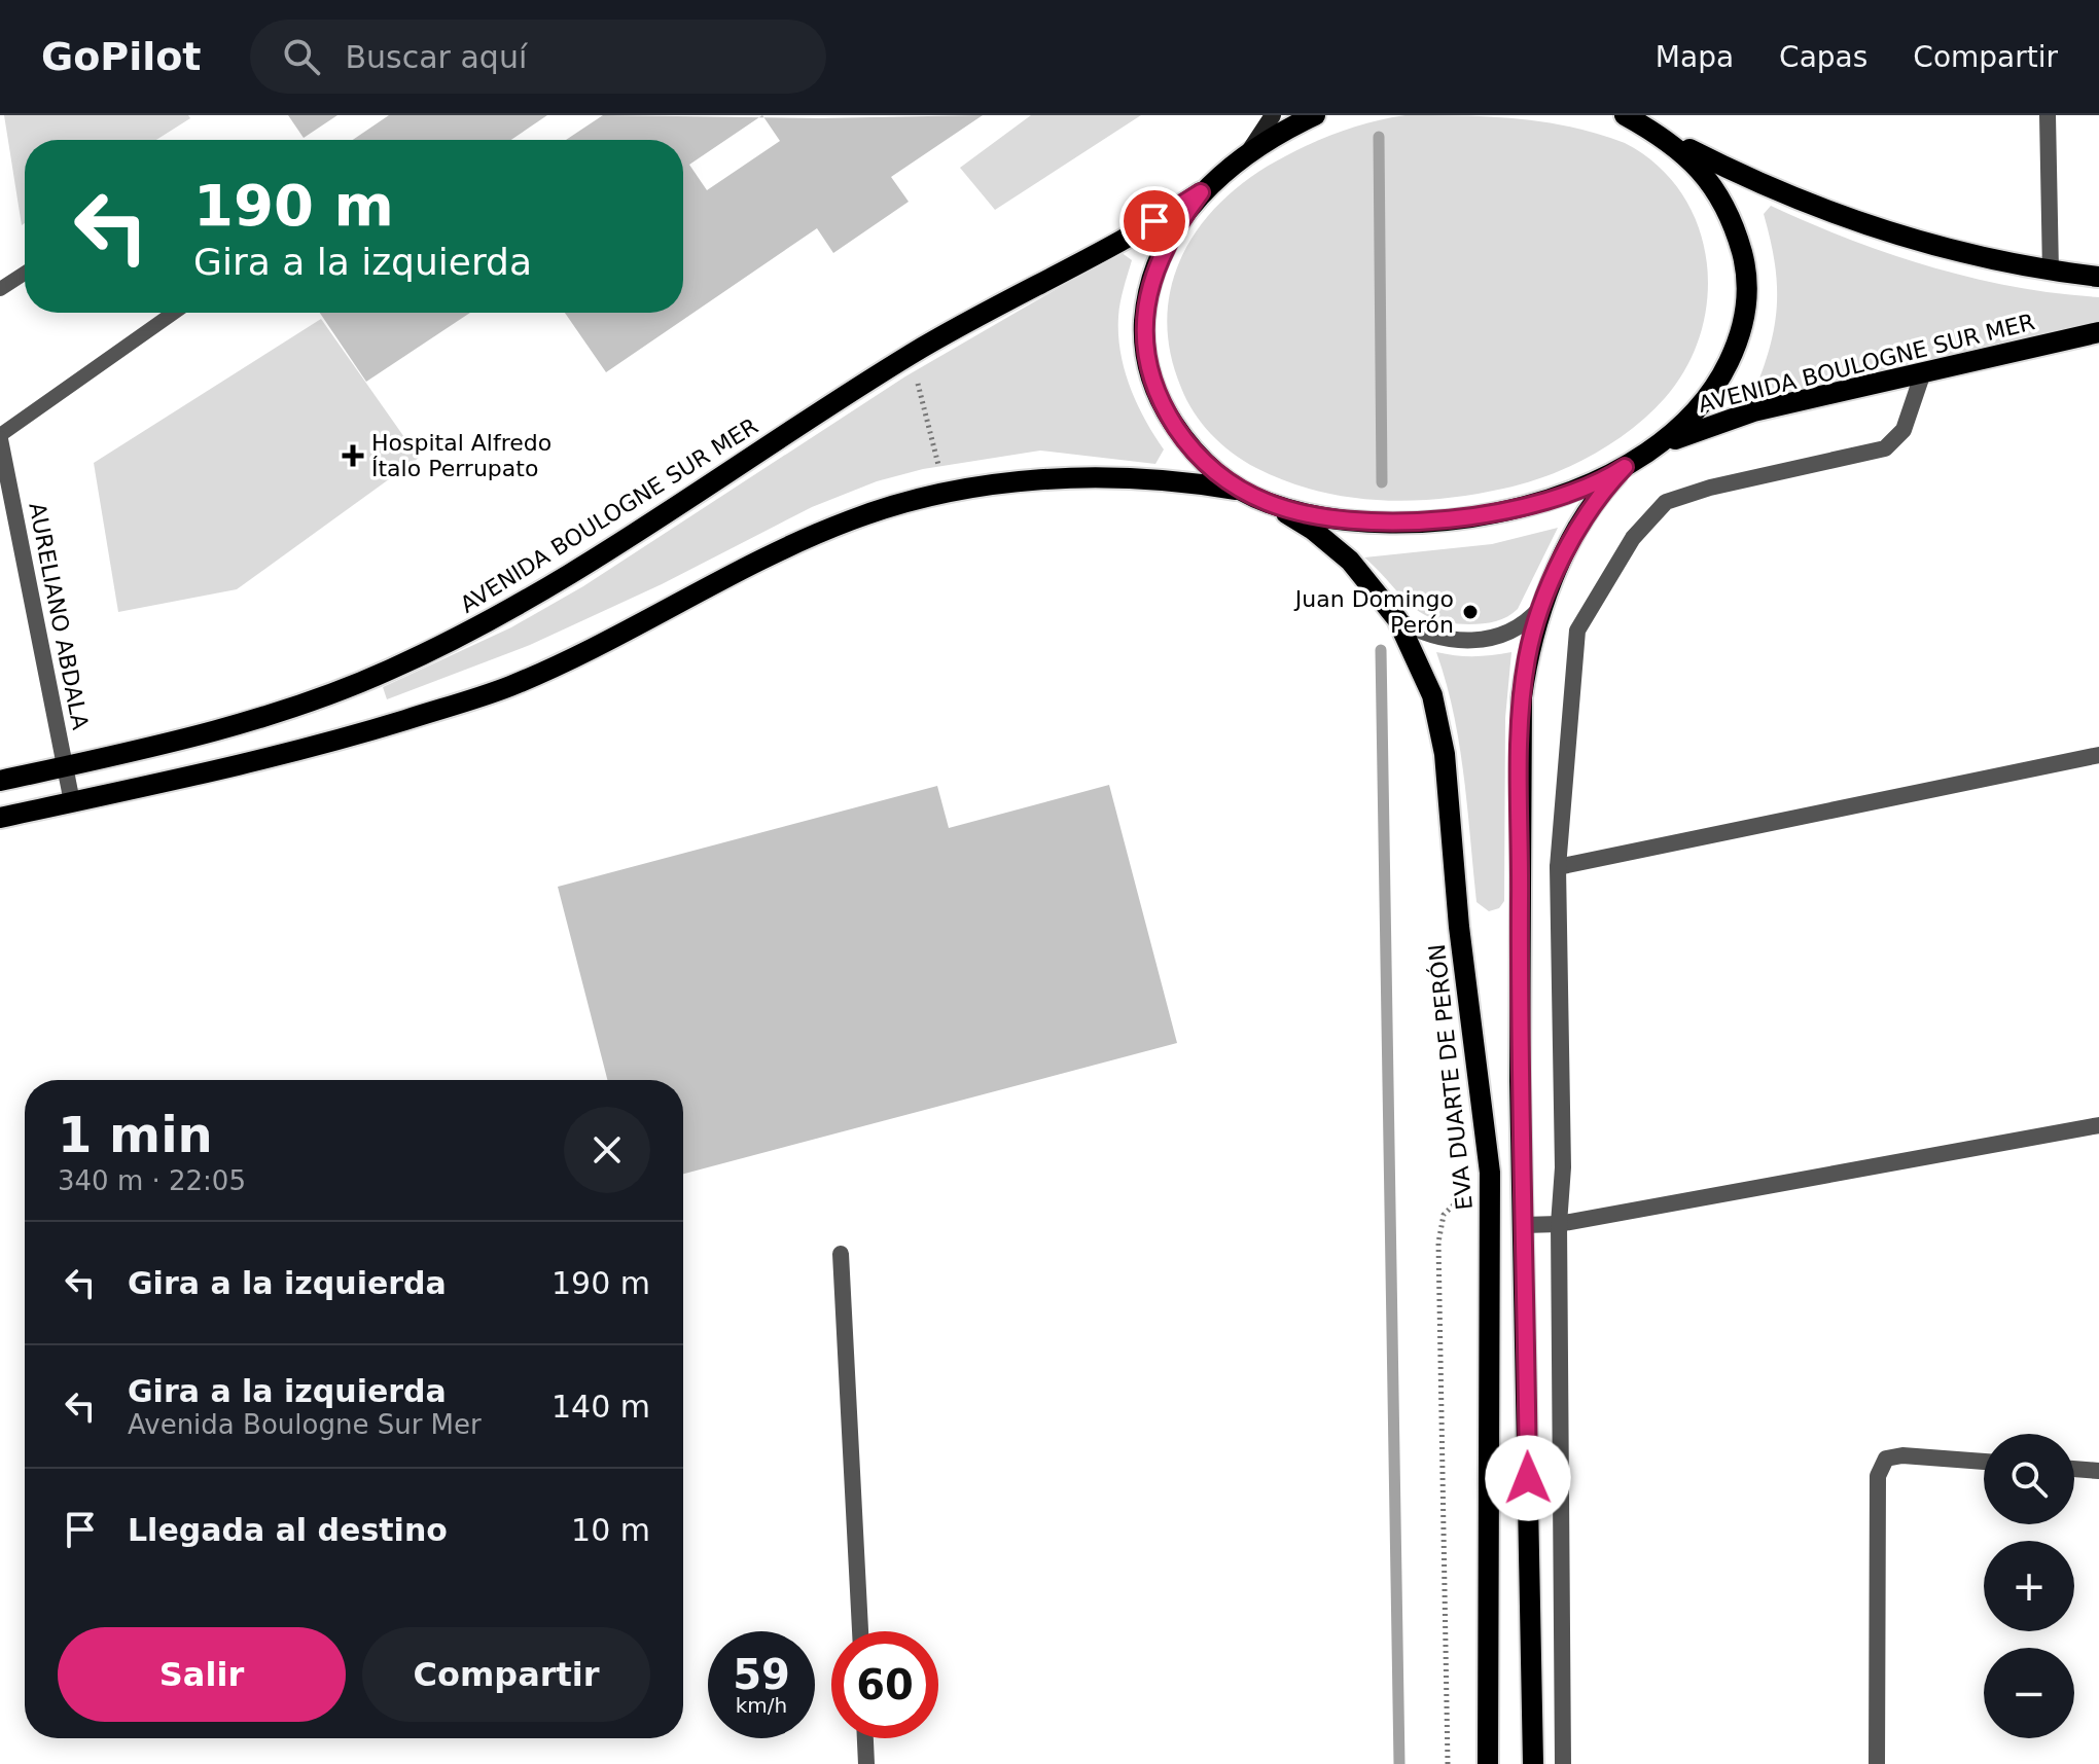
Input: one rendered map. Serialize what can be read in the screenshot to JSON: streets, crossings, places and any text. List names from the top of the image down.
{
  "streets": {
    "main road": ["AVENIDA BOULOGNE SUR MER", "EVA DUARTE DE PERÓN"],
    "street": ["AURELIANO ABDALA"]
  },
  "crossings": [
    ["AVENIDA BOULOGNE SUR MER", "AURELIANO ABDALA"]
  ],
  "places": {
    "health": ["Hospital Alfredo Ítalo Perrupato"],
    "other": ["Juan Domingo Perón"]
  },
  "page": {
    "header": "GoPilot",
    "search": "Buscar aquí",
    "nav": ["Mapa", "Capas", "Compartir"],
    "turn": ["190 m", "Gira a la izquierda"],
    "heading": ["1 min", "340 m · 22:05"],
    "list": [
      {
        "name": "Gira a la izquierda",
        "value": "190 m"
      },
      {
        "name": "Gira a la izquierda",
        "note": "Avenida Boulogne Sur Mer",
        "value": "140 m"
      },
      {
        "name": "Llegada al destino",
        "value": "10 m"
      }
    ],
    "map_buttons": ["+", "−"],
    "buttons": ["Salir", "Compartir"],
    "speed": "59 km/h",
    "limit": "60"
  }
}
